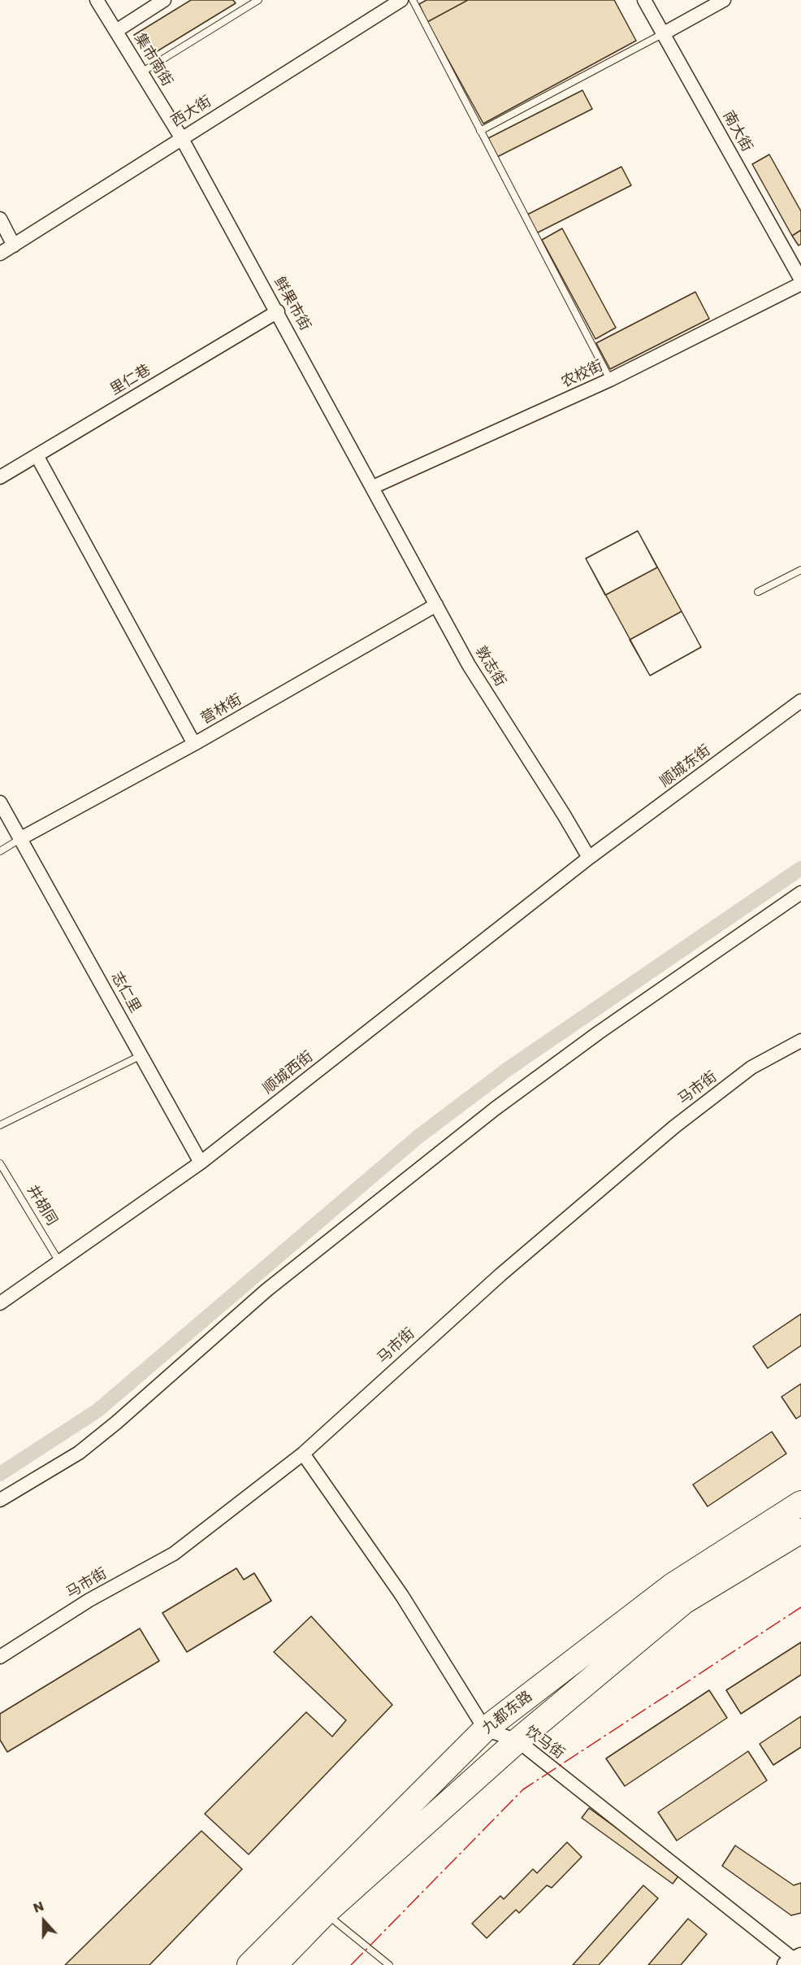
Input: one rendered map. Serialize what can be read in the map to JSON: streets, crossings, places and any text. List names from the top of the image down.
{
  "streets": {
    "highway": ["九都东路"],
    "street": [
      "集市南街",
      "西大街",
      "南大街",
      "鲜果市街",
      "农校街",
      "里仁巷",
      "敦志街",
      "营林街",
      "顺城东街",
      "志仁里",
      "顺城西街",
      "马市街",
      "饮马街"
    ],
    "lane": ["井胡同"]
  },
  "crossings": [
    ["集市南街", "西大街"],
    ["集市南街", "鲜果市街"],
    ["西大街", "鲜果市街"],
    ["鲜果市街", "农校街"],
    ["鲜果市街", "里仁巷"],
    ["鲜果市街", "敦志街"],
    ["农校街", "敦志街"],
    ["敦志街", "营林街"],
    ["敦志街", "顺城东街"],
    ["敦志街", "顺城西街"],
    ["营林街", "志仁里"],
    ["顺城东街", "顺城西街"],
    ["志仁里", "顺城西街"],
    ["顺城西街", "井胡同"],
    ["九都东路", "饮马街"]
  ],
  "north": "top"
}
